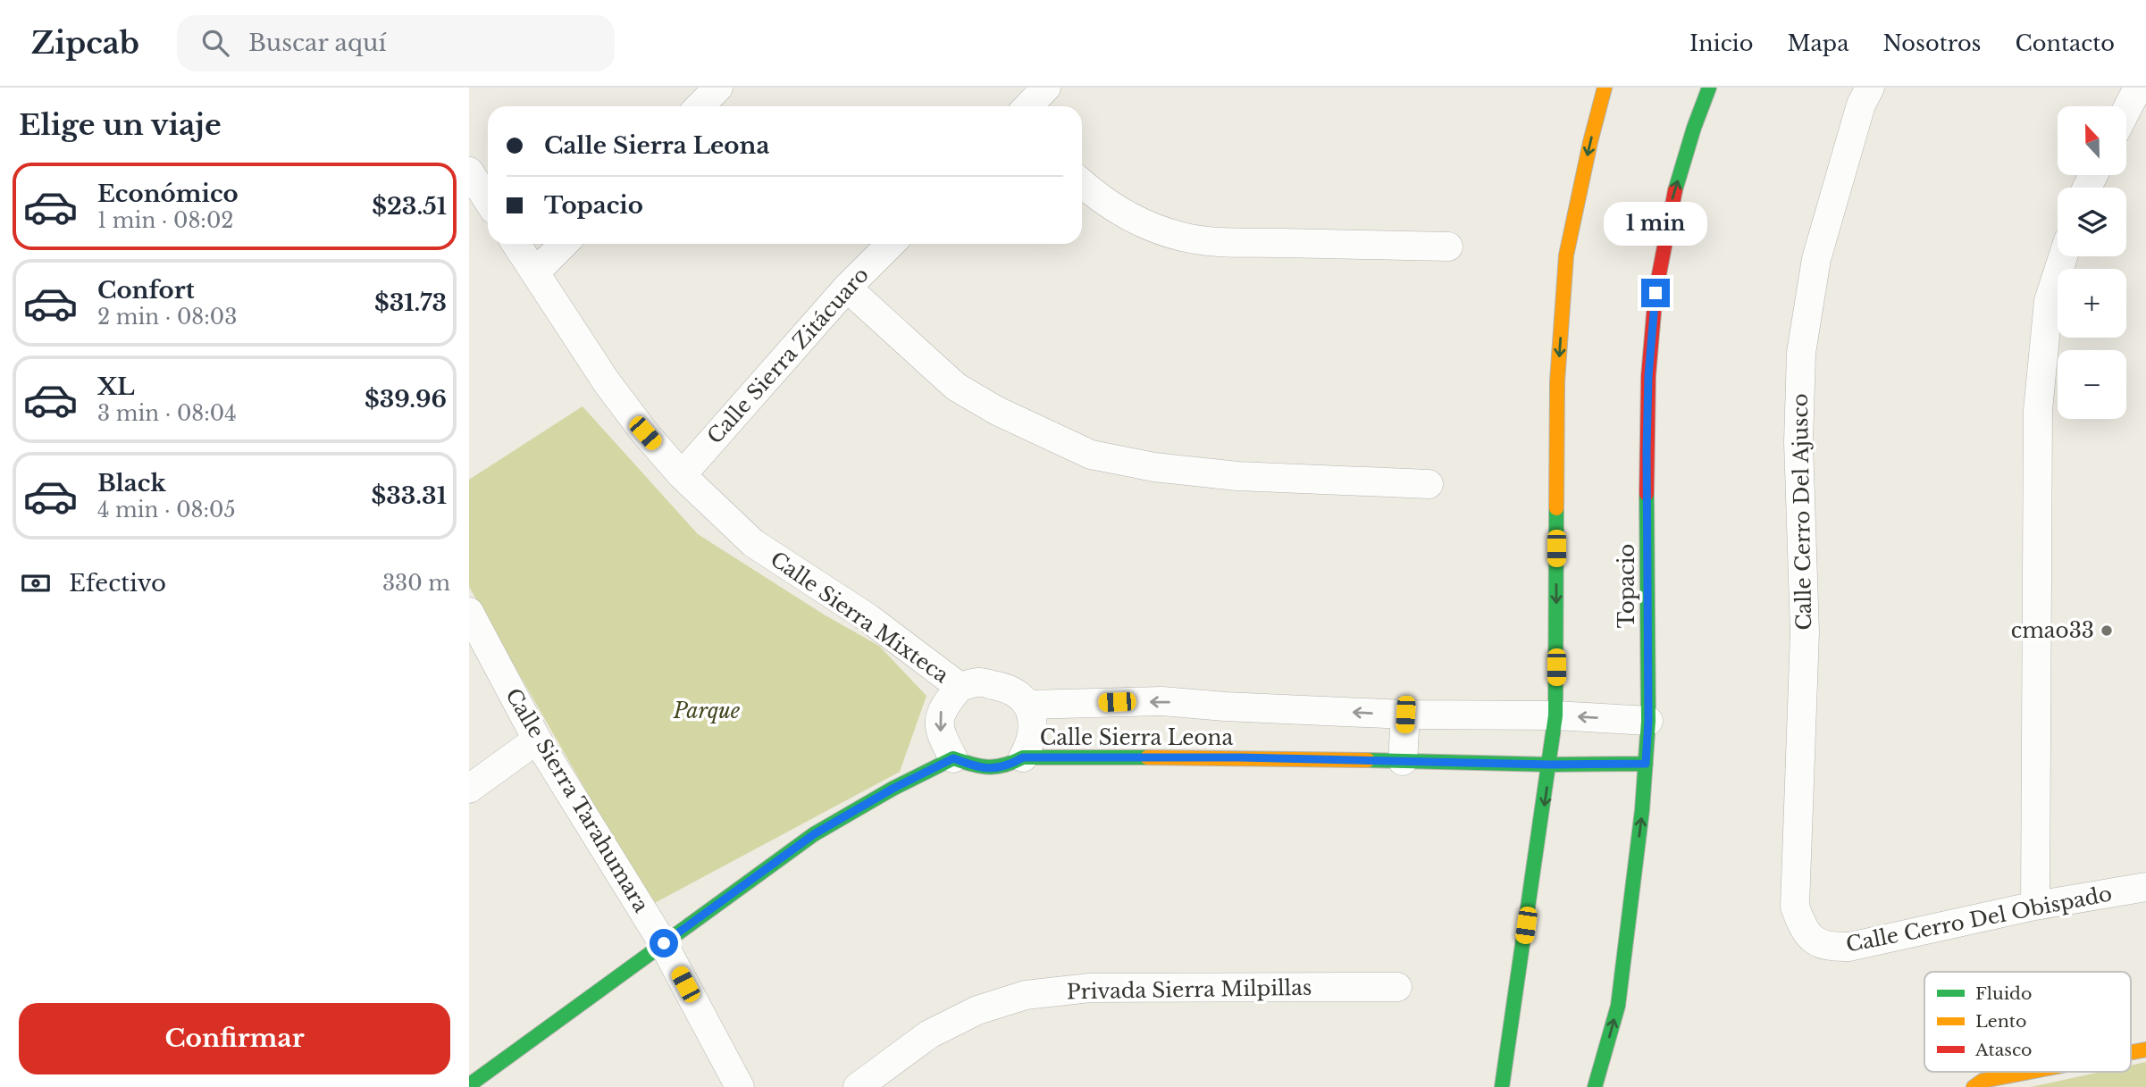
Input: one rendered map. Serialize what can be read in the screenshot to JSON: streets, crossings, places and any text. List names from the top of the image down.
{
  "streets": {
    "street": [
      "Calle Sierra Zitácuaro",
      "Calle Cerro Del Ajusco",
      "Topacio",
      "Calle Sierra Mixteca",
      "Calle Sierra Leona",
      "Calle Sierra Tarahumara",
      "Calle Cerro Del Obispado",
      "Privada Sierra Milpillas"
    ]
  },
  "crossings": [
    ["Calle Sierra Zitácuaro", "Calle Sierra Mixteca"],
    ["Calle Cerro Del Ajusco", "Calle Cerro Del Obispado"],
    ["Topacio", "Calle Sierra Leona"],
    ["Calle Sierra Mixteca", "Calle Sierra Leona"]
  ],
  "parks": ["Parque"],
  "places": ["cmao33"],
  "legend": ["Fluido", "Lento", "Atasco"],
  "north": "top",
  "page": {
    "header": "Zipcab",
    "search": "Buscar aquí",
    "nav": [
      "Inicio",
      "Mapa",
      "Nosotros",
      "Contacto"
    ],
    "heading": "Elige un viaje",
    "map_buttons": ["+", "−"],
    "banner": ["Calle Sierra Leona", "Topacio"],
    "list": [
      {
        "name": "Económico",
        "note": "1 min · 08:02",
        "value": "$23.51"
      },
      {
        "name": "Confort",
        "note": "2 min · 08:03",
        "value": "$31.73"
      },
      {
        "name": "XL",
        "note": "3 min · 08:04",
        "value": "$39.96"
      },
      {
        "name": "Black",
        "note": "4 min · 08:05",
        "value": "$33.31"
      }
    ],
    "bubble": "1 min",
    "pay": ["Efectivo", "330 m"],
    "buttons": "Confirmar"
  }
}
